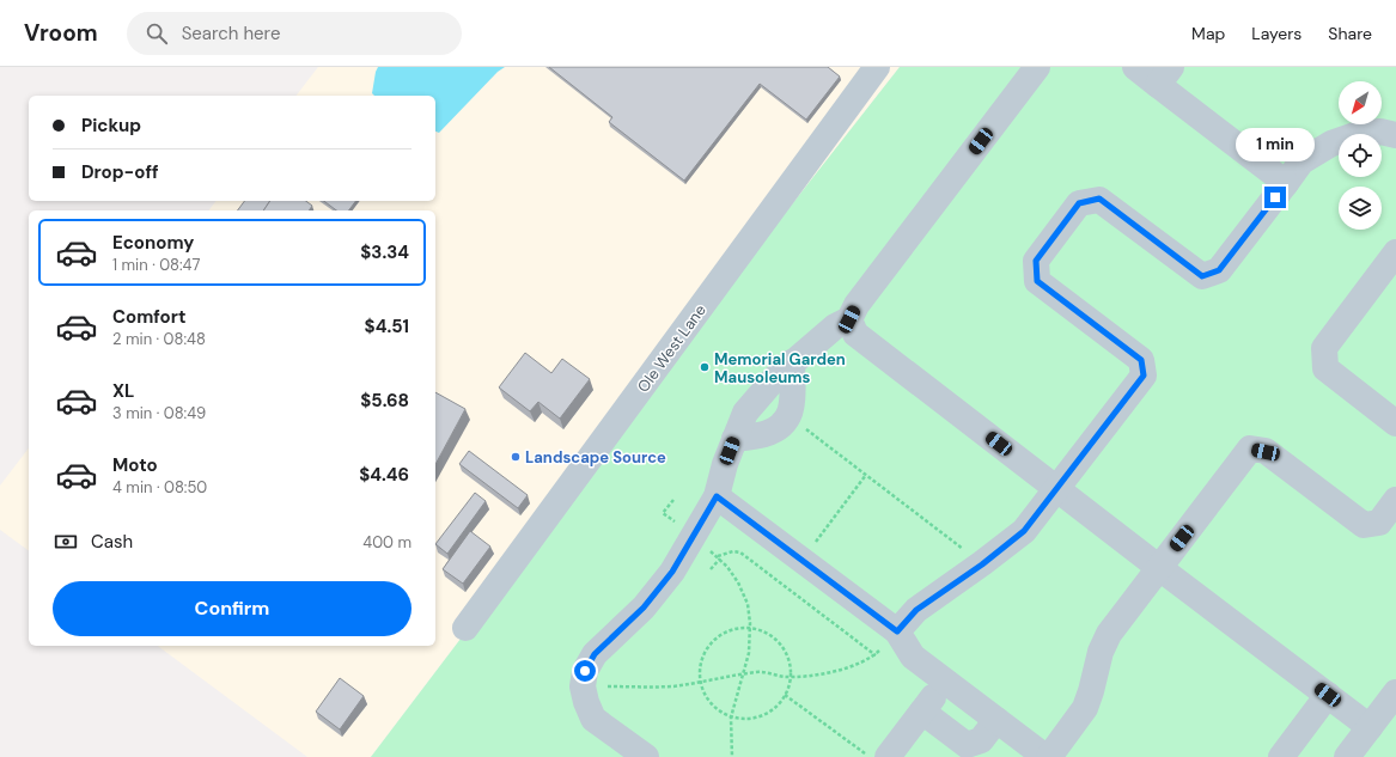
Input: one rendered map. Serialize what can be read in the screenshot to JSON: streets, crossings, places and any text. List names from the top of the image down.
{
  "streets": {
    "street": ["Ole West Lane"]
  },
  "places": ["Memorial Garden Mausoleums", "Landscape Source"],
  "north": "bottom left",
  "page": {
    "header": "Vroom",
    "search": "Search here",
    "nav": ["Map", "Layers", "Share"],
    "banner": ["Pickup", "Drop-off"],
    "bubble": "1 min",
    "list": [
      {
        "name": "Economy",
        "note": "1 min · 08:47",
        "value": "$3.34"
      },
      {
        "name": "Comfort",
        "note": "2 min · 08:48",
        "value": "$4.51"
      },
      {
        "name": "XL",
        "note": "3 min · 08:49",
        "value": "$5.68"
      },
      {
        "name": "Moto",
        "note": "4 min · 08:50",
        "value": "$4.46"
      }
    ],
    "pay": ["Cash", "400 m"],
    "buttons": "Confirm"
  }
}
